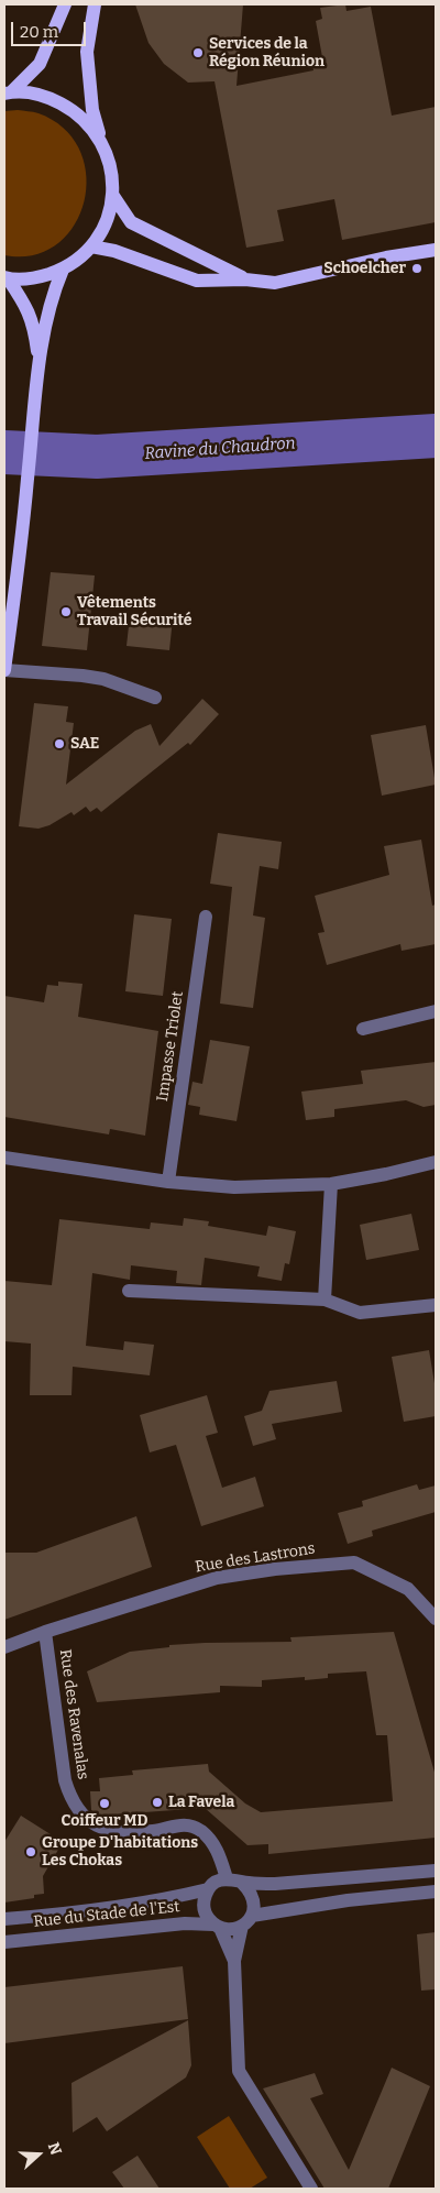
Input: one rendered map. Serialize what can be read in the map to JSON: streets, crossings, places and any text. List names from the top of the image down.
{
  "streets": {
    "street": [
      "Impasse Triolet",
      "Rue des Lastrons",
      "Rue des Ravenalas",
      "Rue du Stade de l'Est"
    ]
  },
  "crossings": [
    ["Rue des Lastrons", "Rue des Ravenalas"],
    ["Rue des Ravenalas", "Rue du Stade de l'Est"]
  ],
  "water": ["Ravine du Chaudron"],
  "places": [
    "Services de la Région Réunion",
    "Schoelcher",
    "Vêtements Travail Sécurité",
    "SAE",
    "La Favela",
    "Coiffeur MD",
    "Groupe D'habitations Les Chokas"
  ],
  "scale_bar": "20 m",
  "north": "right"
}
